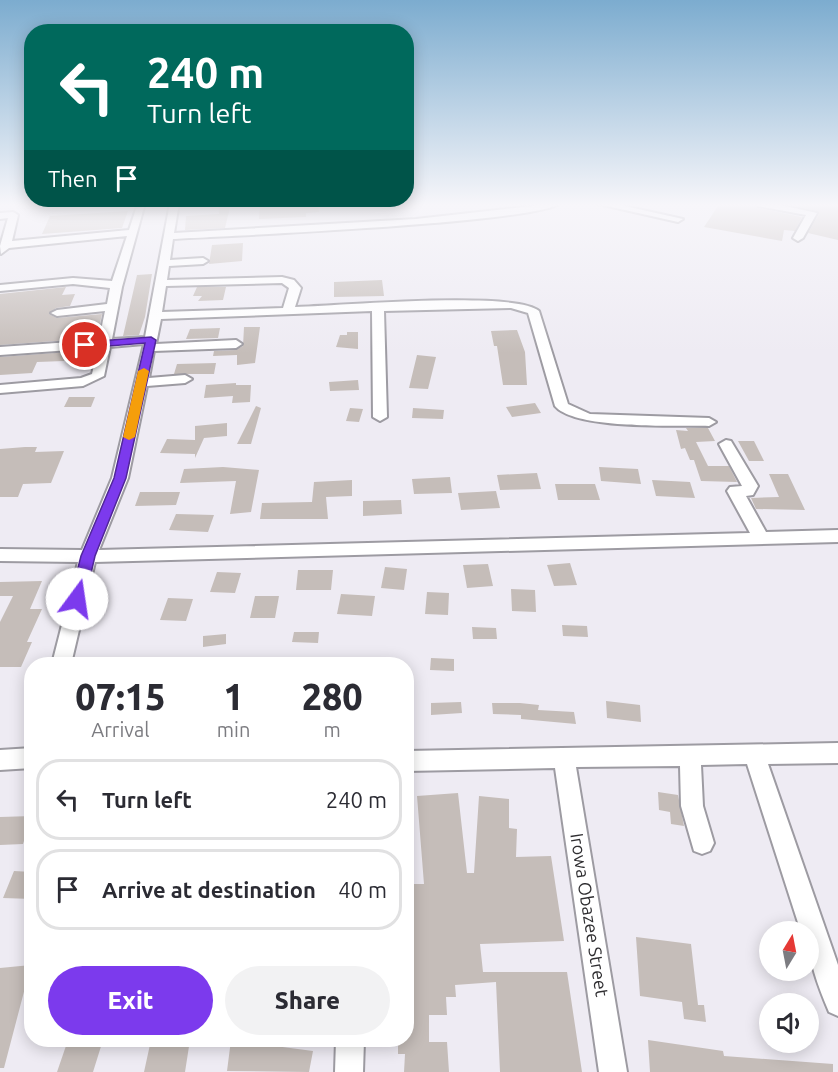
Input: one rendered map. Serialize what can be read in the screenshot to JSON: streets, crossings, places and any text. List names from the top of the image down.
{
  "streets": {
    "street": ["Irowa Obazee Street"]
  },
  "north": "top",
  "page": {
    "turn": ["240 m", "Turn left"],
    "then": "Then",
    "eta": [
      "07:15",
      "Arrival",
      "1",
      "min",
      "280",
      "m"
    ],
    "list": [
      {
        "name": "Turn left",
        "value": "240 m"
      },
      {
        "name": "Arrive at destination",
        "value": "40 m"
      }
    ],
    "buttons": ["Exit", "Share"]
  }
}
